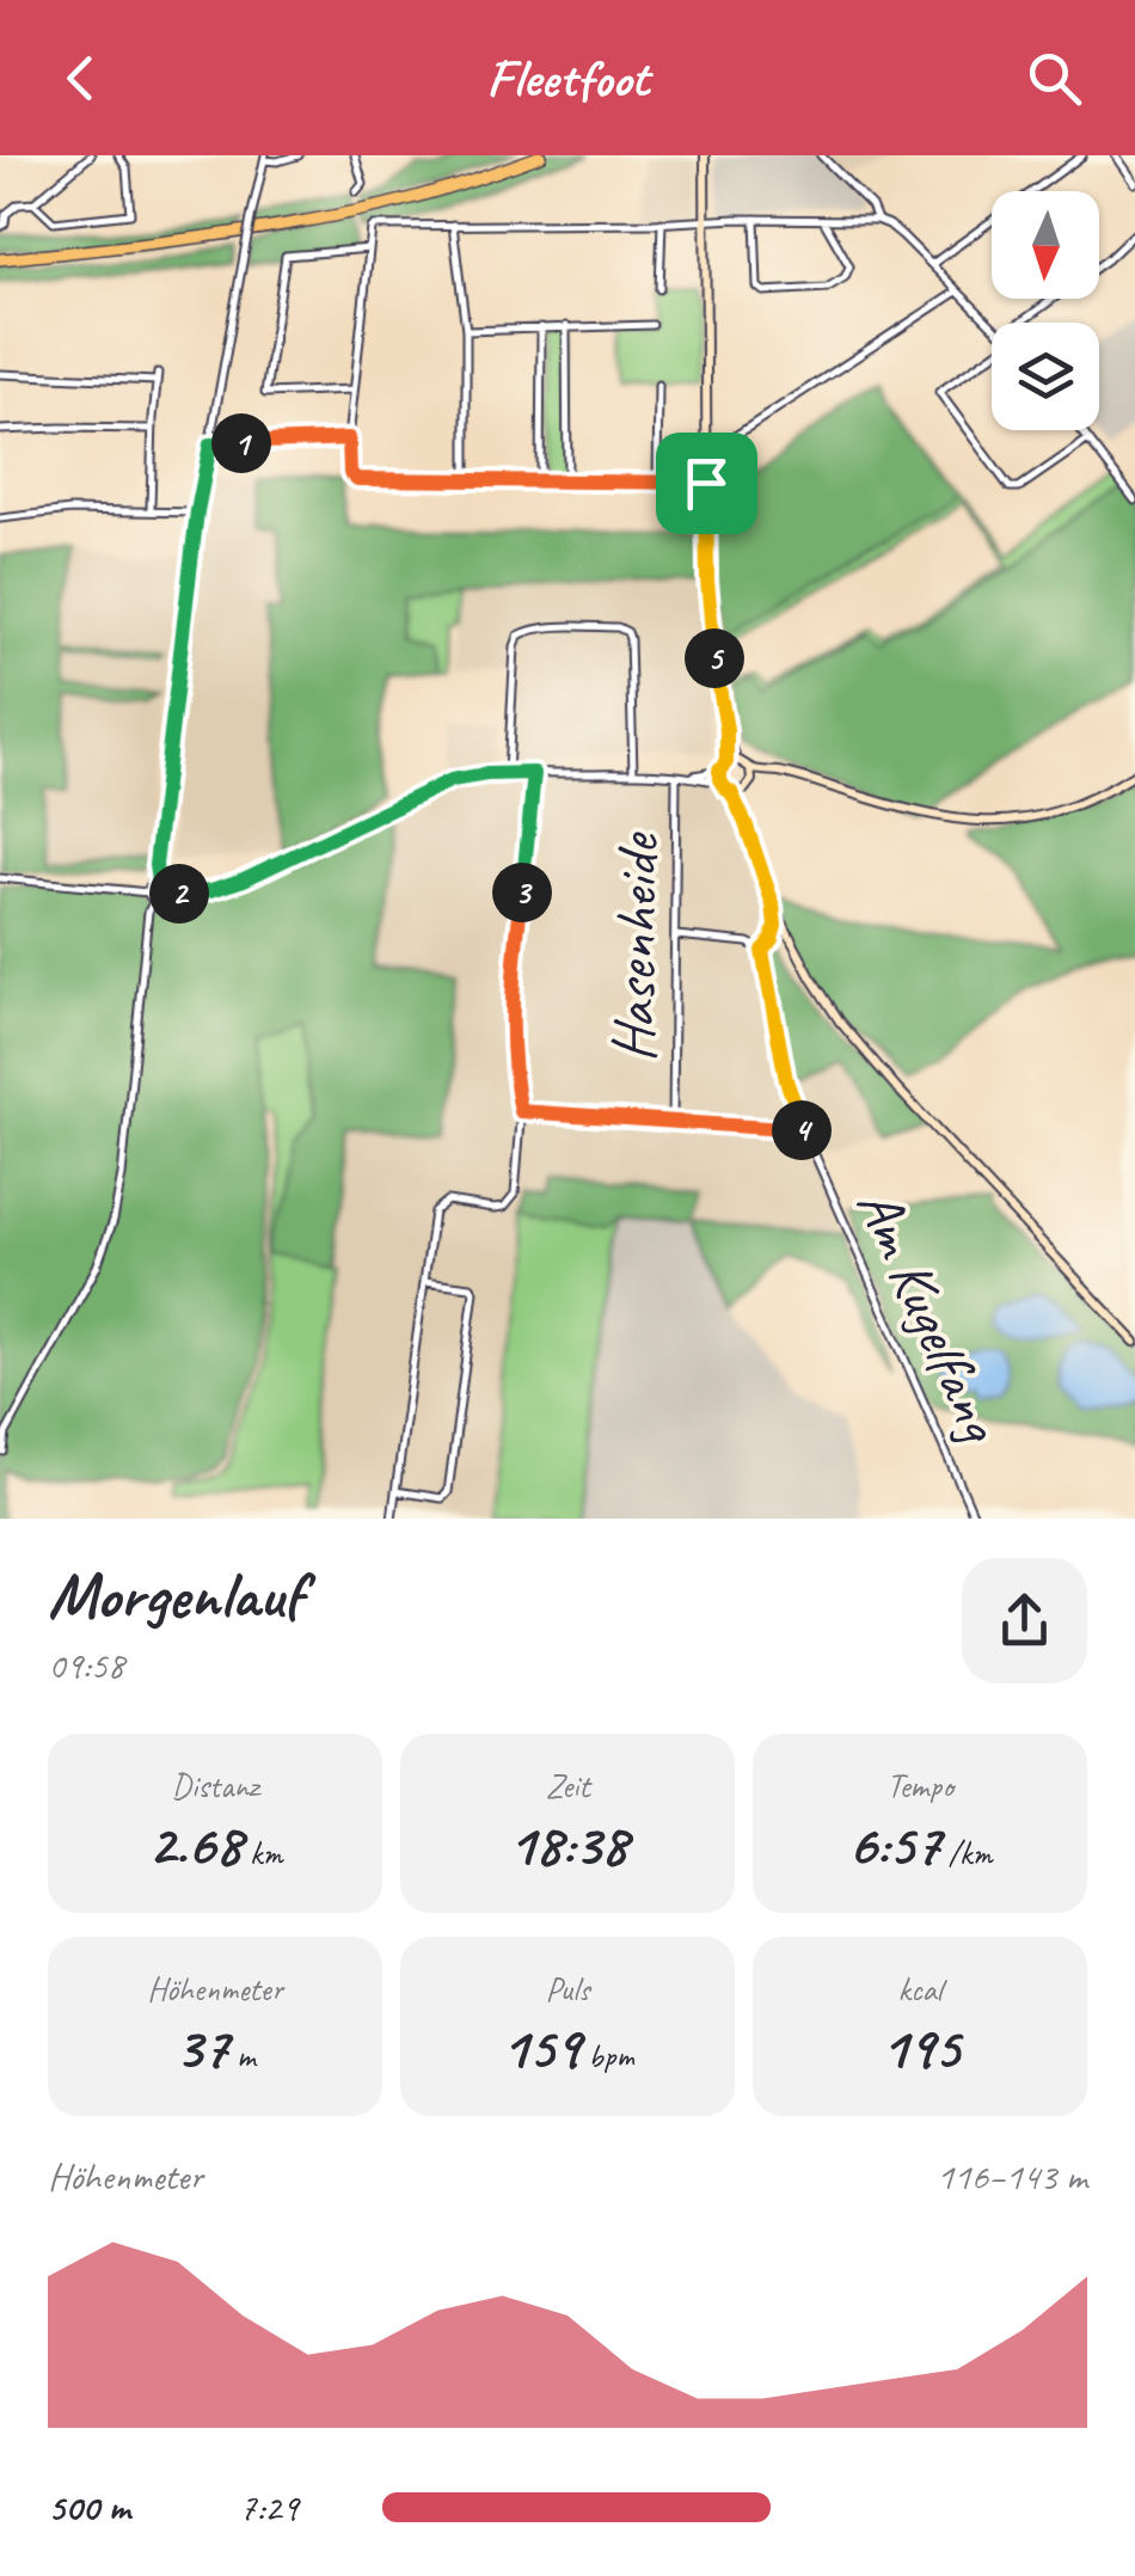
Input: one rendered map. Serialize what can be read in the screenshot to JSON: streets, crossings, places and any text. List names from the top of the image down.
{
  "streets": {
    "street": ["Hasenheide", "Am Kugelfang"]
  },
  "north": "bottom",
  "page": {
    "header": "Fleetfoot",
    "pins": [
      "1",
      "5",
      "3",
      "2",
      "4"
    ],
    "heading": ["Morgenlauf", "09:58"],
    "stats": [
      ["Distanz", "2.68 km"],
      ["Zeit", "18:38"],
      ["Tempo", "6:57 /km"],
      ["Höhenmeter", "37 m"],
      ["Puls", "159 bpm"],
      ["kcal", "195"]
    ],
    "chart": ["Höhenmeter", "116–143 m"],
    "list": [
      {
        "name": "500 m",
        "note": "7:29"
      }
    ]
  }
}
